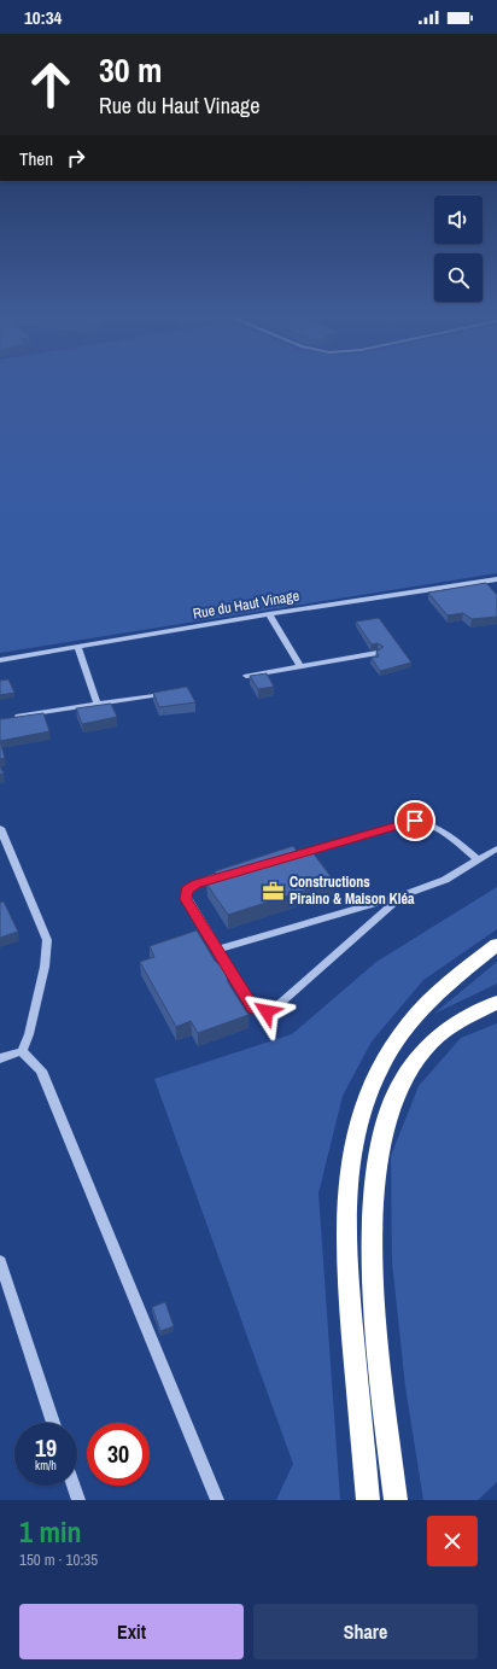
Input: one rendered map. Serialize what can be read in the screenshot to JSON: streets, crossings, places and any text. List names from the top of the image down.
{
  "streets": {
    "street": ["Rue du Haut Vinage"]
  },
  "places": {
    "office": ["Constructions Piraino & Maison Kléa"]
  },
  "page": {
    "status": "10:34",
    "turn": ["30 m", "Rue du Haut Vinage"],
    "then": "Then",
    "speed": "19 km/h",
    "limit": "30",
    "heading": ["1 min", "150 m · 10:35"],
    "buttons": ["Exit", "Share"]
  }
}
